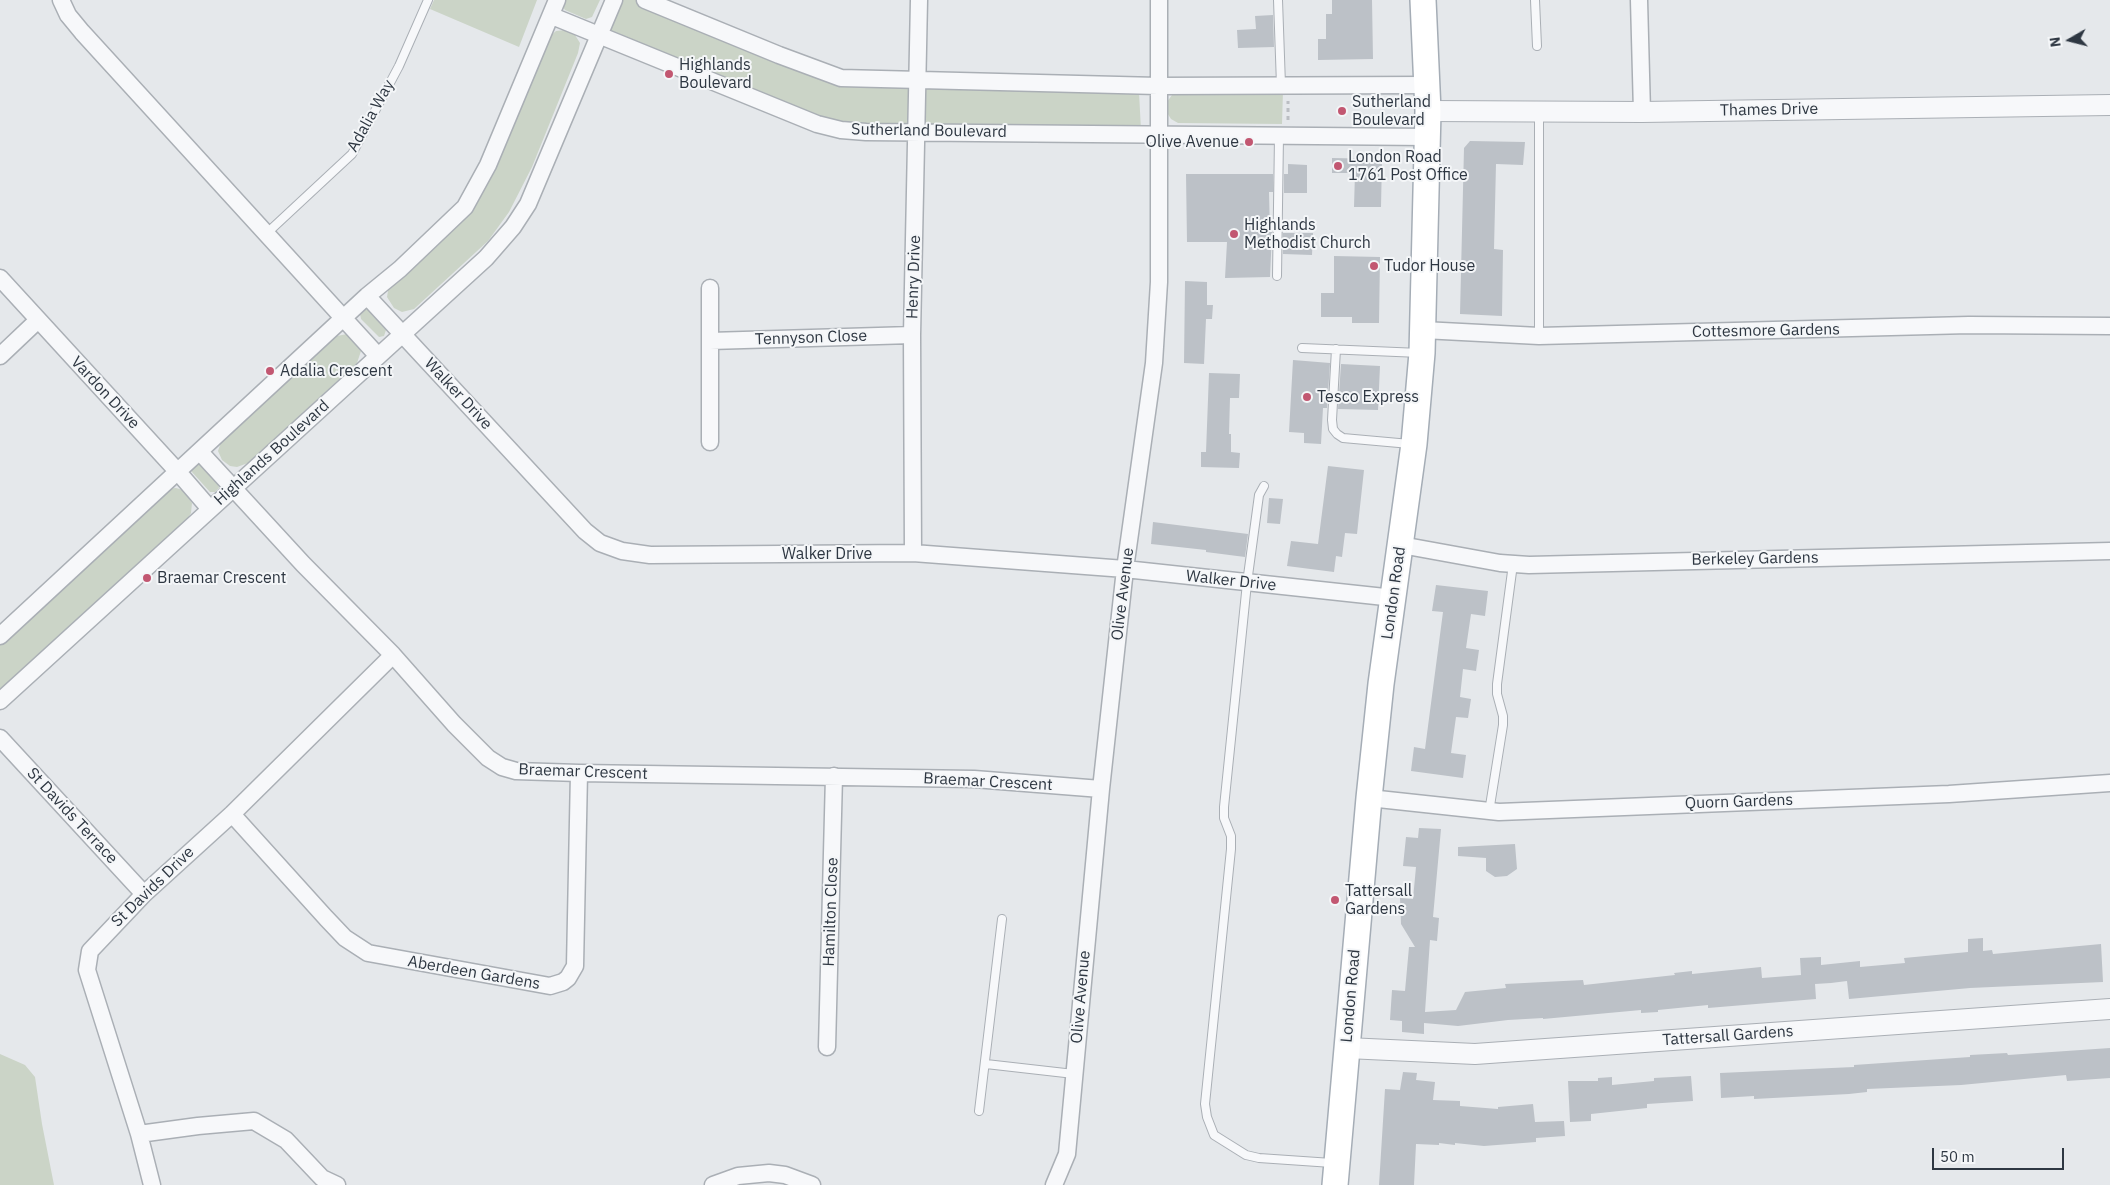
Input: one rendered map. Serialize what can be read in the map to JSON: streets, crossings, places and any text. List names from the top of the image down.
{
  "streets": {
    "main road": ["London Road"],
    "street": [
      "Thames Drive",
      "Sutherland Boulevard",
      "Henry Drive",
      "Cottesmore Gardens",
      "Tennyson Close",
      "Vardon Drive",
      "Walker Drive",
      "Highlands Boulevard",
      "Berkeley Gardens",
      "Olive Avenue",
      "Braemar Crescent",
      "Quorn Gardens",
      "St Davids Terrace",
      "St Davids Drive",
      "Hamilton Close",
      "Aberdeen Gardens",
      "Tattersall Gardens"
    ],
    "lane": ["Adalia Way"]
  },
  "crossings": [
    ["Thames Drive", "London Road"],
    ["Sutherland Boulevard", "Henry Drive"],
    ["Sutherland Boulevard", "Highlands Boulevard"],
    ["Sutherland Boulevard", "London Road"],
    ["Sutherland Boulevard", "Olive Avenue"],
    ["Henry Drive", "Tennyson Close"],
    ["Henry Drive", "Walker Drive"],
    ["Cottesmore Gardens", "London Road"],
    ["Vardon Drive", "Highlands Boulevard"],
    ["Walker Drive", "Highlands Boulevard"],
    ["Walker Drive", "London Road"],
    ["Walker Drive", "Olive Avenue"],
    ["Highlands Boulevard", "Braemar Crescent"],
    ["Berkeley Gardens", "London Road"],
    ["London Road", "Quorn Gardens"],
    ["London Road", "Tattersall Gardens"],
    ["Olive Avenue", "Braemar Crescent"],
    ["Braemar Crescent", "St Davids Drive"],
    ["Braemar Crescent", "Hamilton Close"],
    ["Braemar Crescent", "Aberdeen Gardens"],
    ["St Davids Terrace", "St Davids Drive"],
    ["St Davids Drive", "Aberdeen Gardens"]
  ],
  "places": [
    "Highlands Boulevard",
    "Sutherland Boulevard",
    "Olive Avenue",
    "London Road 1761 Post Office",
    "Highlands Methodist Church",
    "Tudor House",
    "Adalia Crescent",
    "Tesco Express",
    "Braemar Crescent",
    "Tattersall Gardens"
  ],
  "scale_bar": "50 m",
  "north": "left"
}
